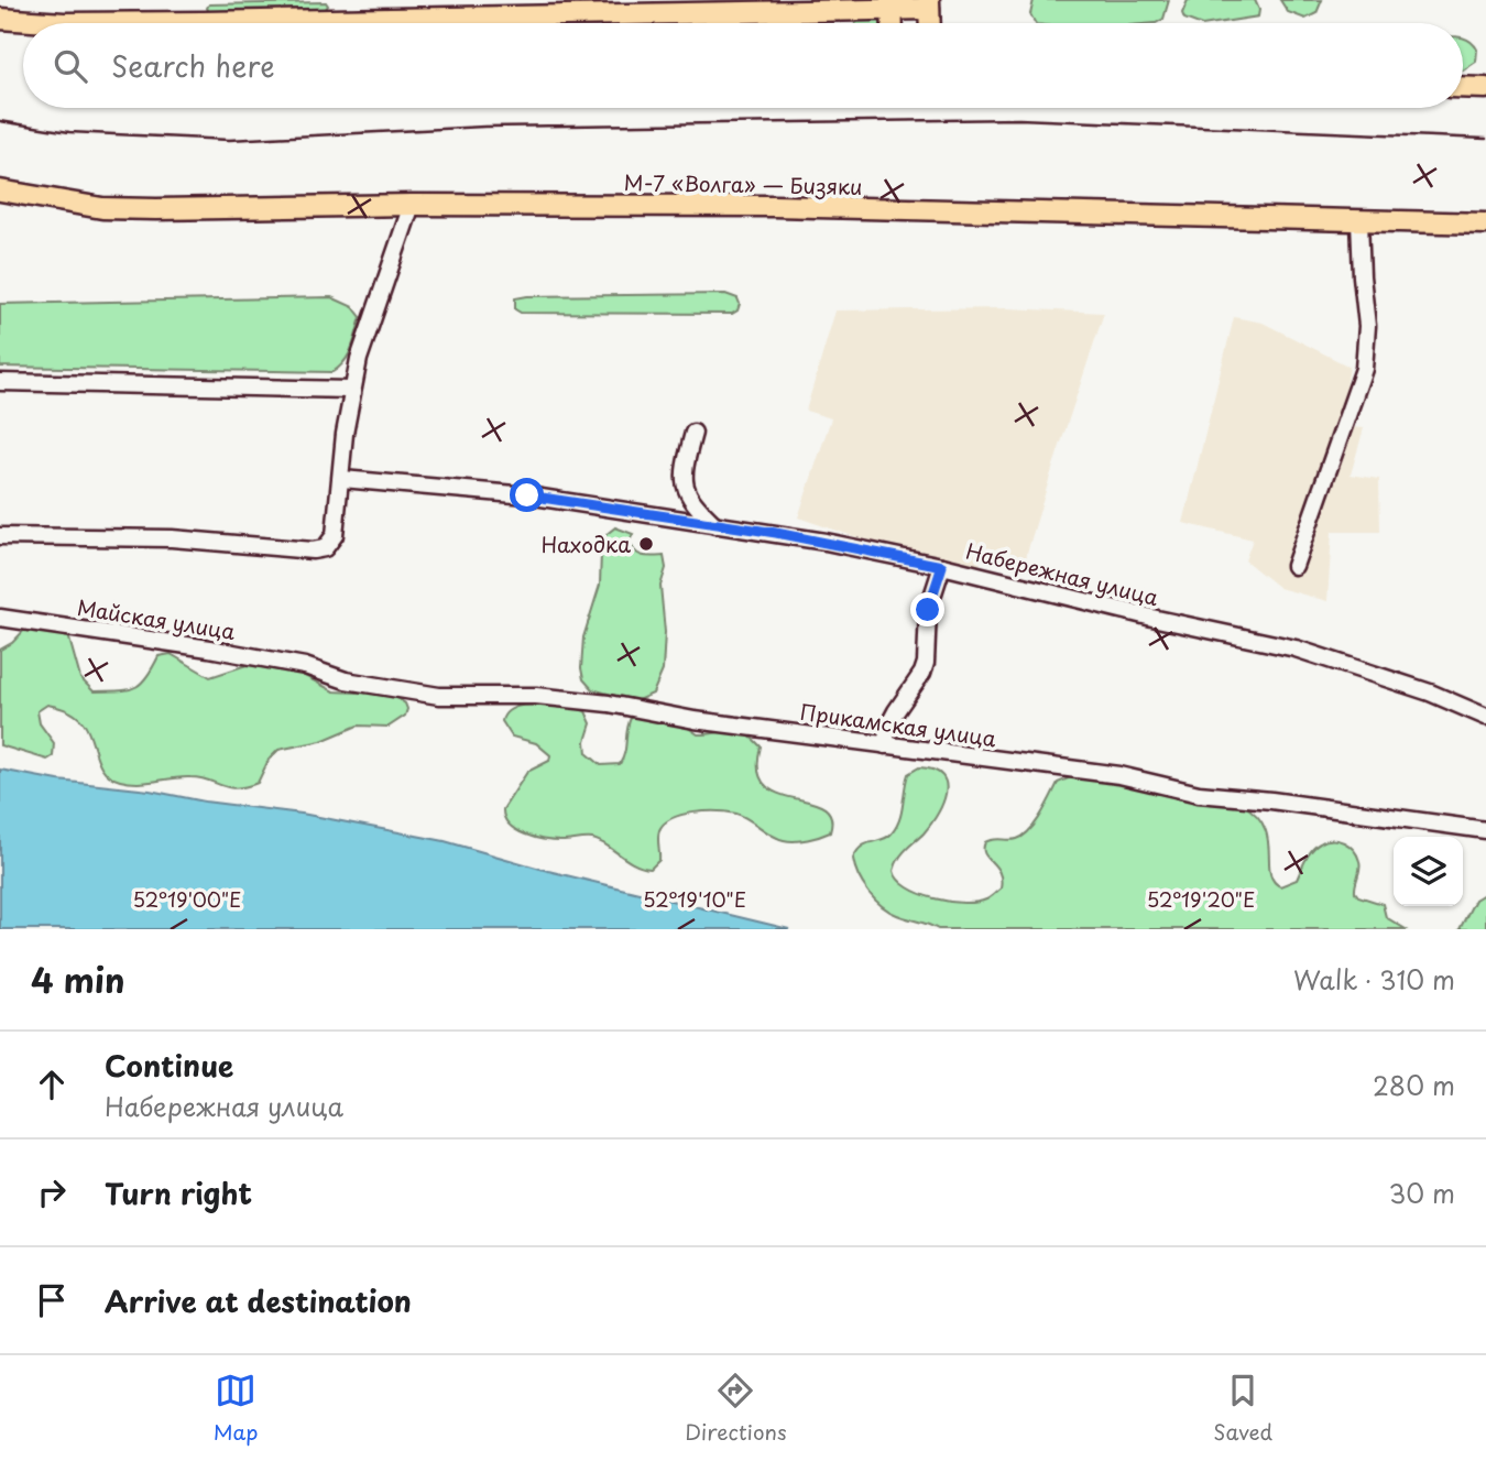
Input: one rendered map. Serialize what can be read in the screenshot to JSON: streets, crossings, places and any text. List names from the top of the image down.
{
  "streets": {
    "main road": ["М-7 «Волга» — Бизяки"],
    "street": ["Набережная улица", "Майская улица", "Прикамская улица"]
  },
  "crossings": [
    ["Майская улица", "Прикамская улица"]
  ],
  "places": ["Находка"],
  "page": {
    "search": "Search here",
    "heading": ["4 min", "Walk · 310 m"],
    "list": [
      ["Continue", "Набережная улица", "280 m"],
      ["Turn right", "30 m"],
      "Arrive at destination"
    ],
    "nav": ["Map", "Directions", "Saved"]
  },
  "coordinates": ["52°19'00\"E", "52°19'10\"E", "52°19'20\"E"]
}
